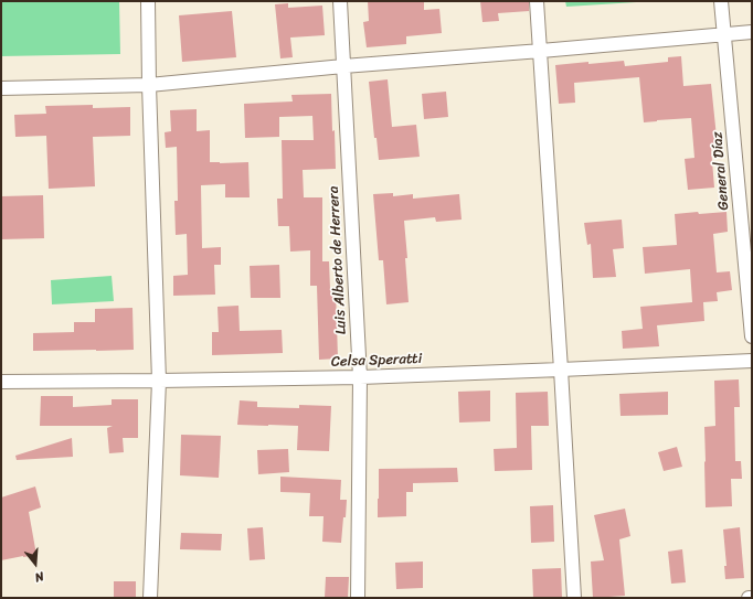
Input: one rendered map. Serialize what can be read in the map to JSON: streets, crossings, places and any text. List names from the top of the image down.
{
  "streets": {
    "street": ["General Díaz", "Luis Alberto de Herrera", "Celsa Speratti"]
  },
  "crossings": [
    ["Luis Alberto de Herrera", "Celsa Speratti"]
  ],
  "north": "bottom"
}
